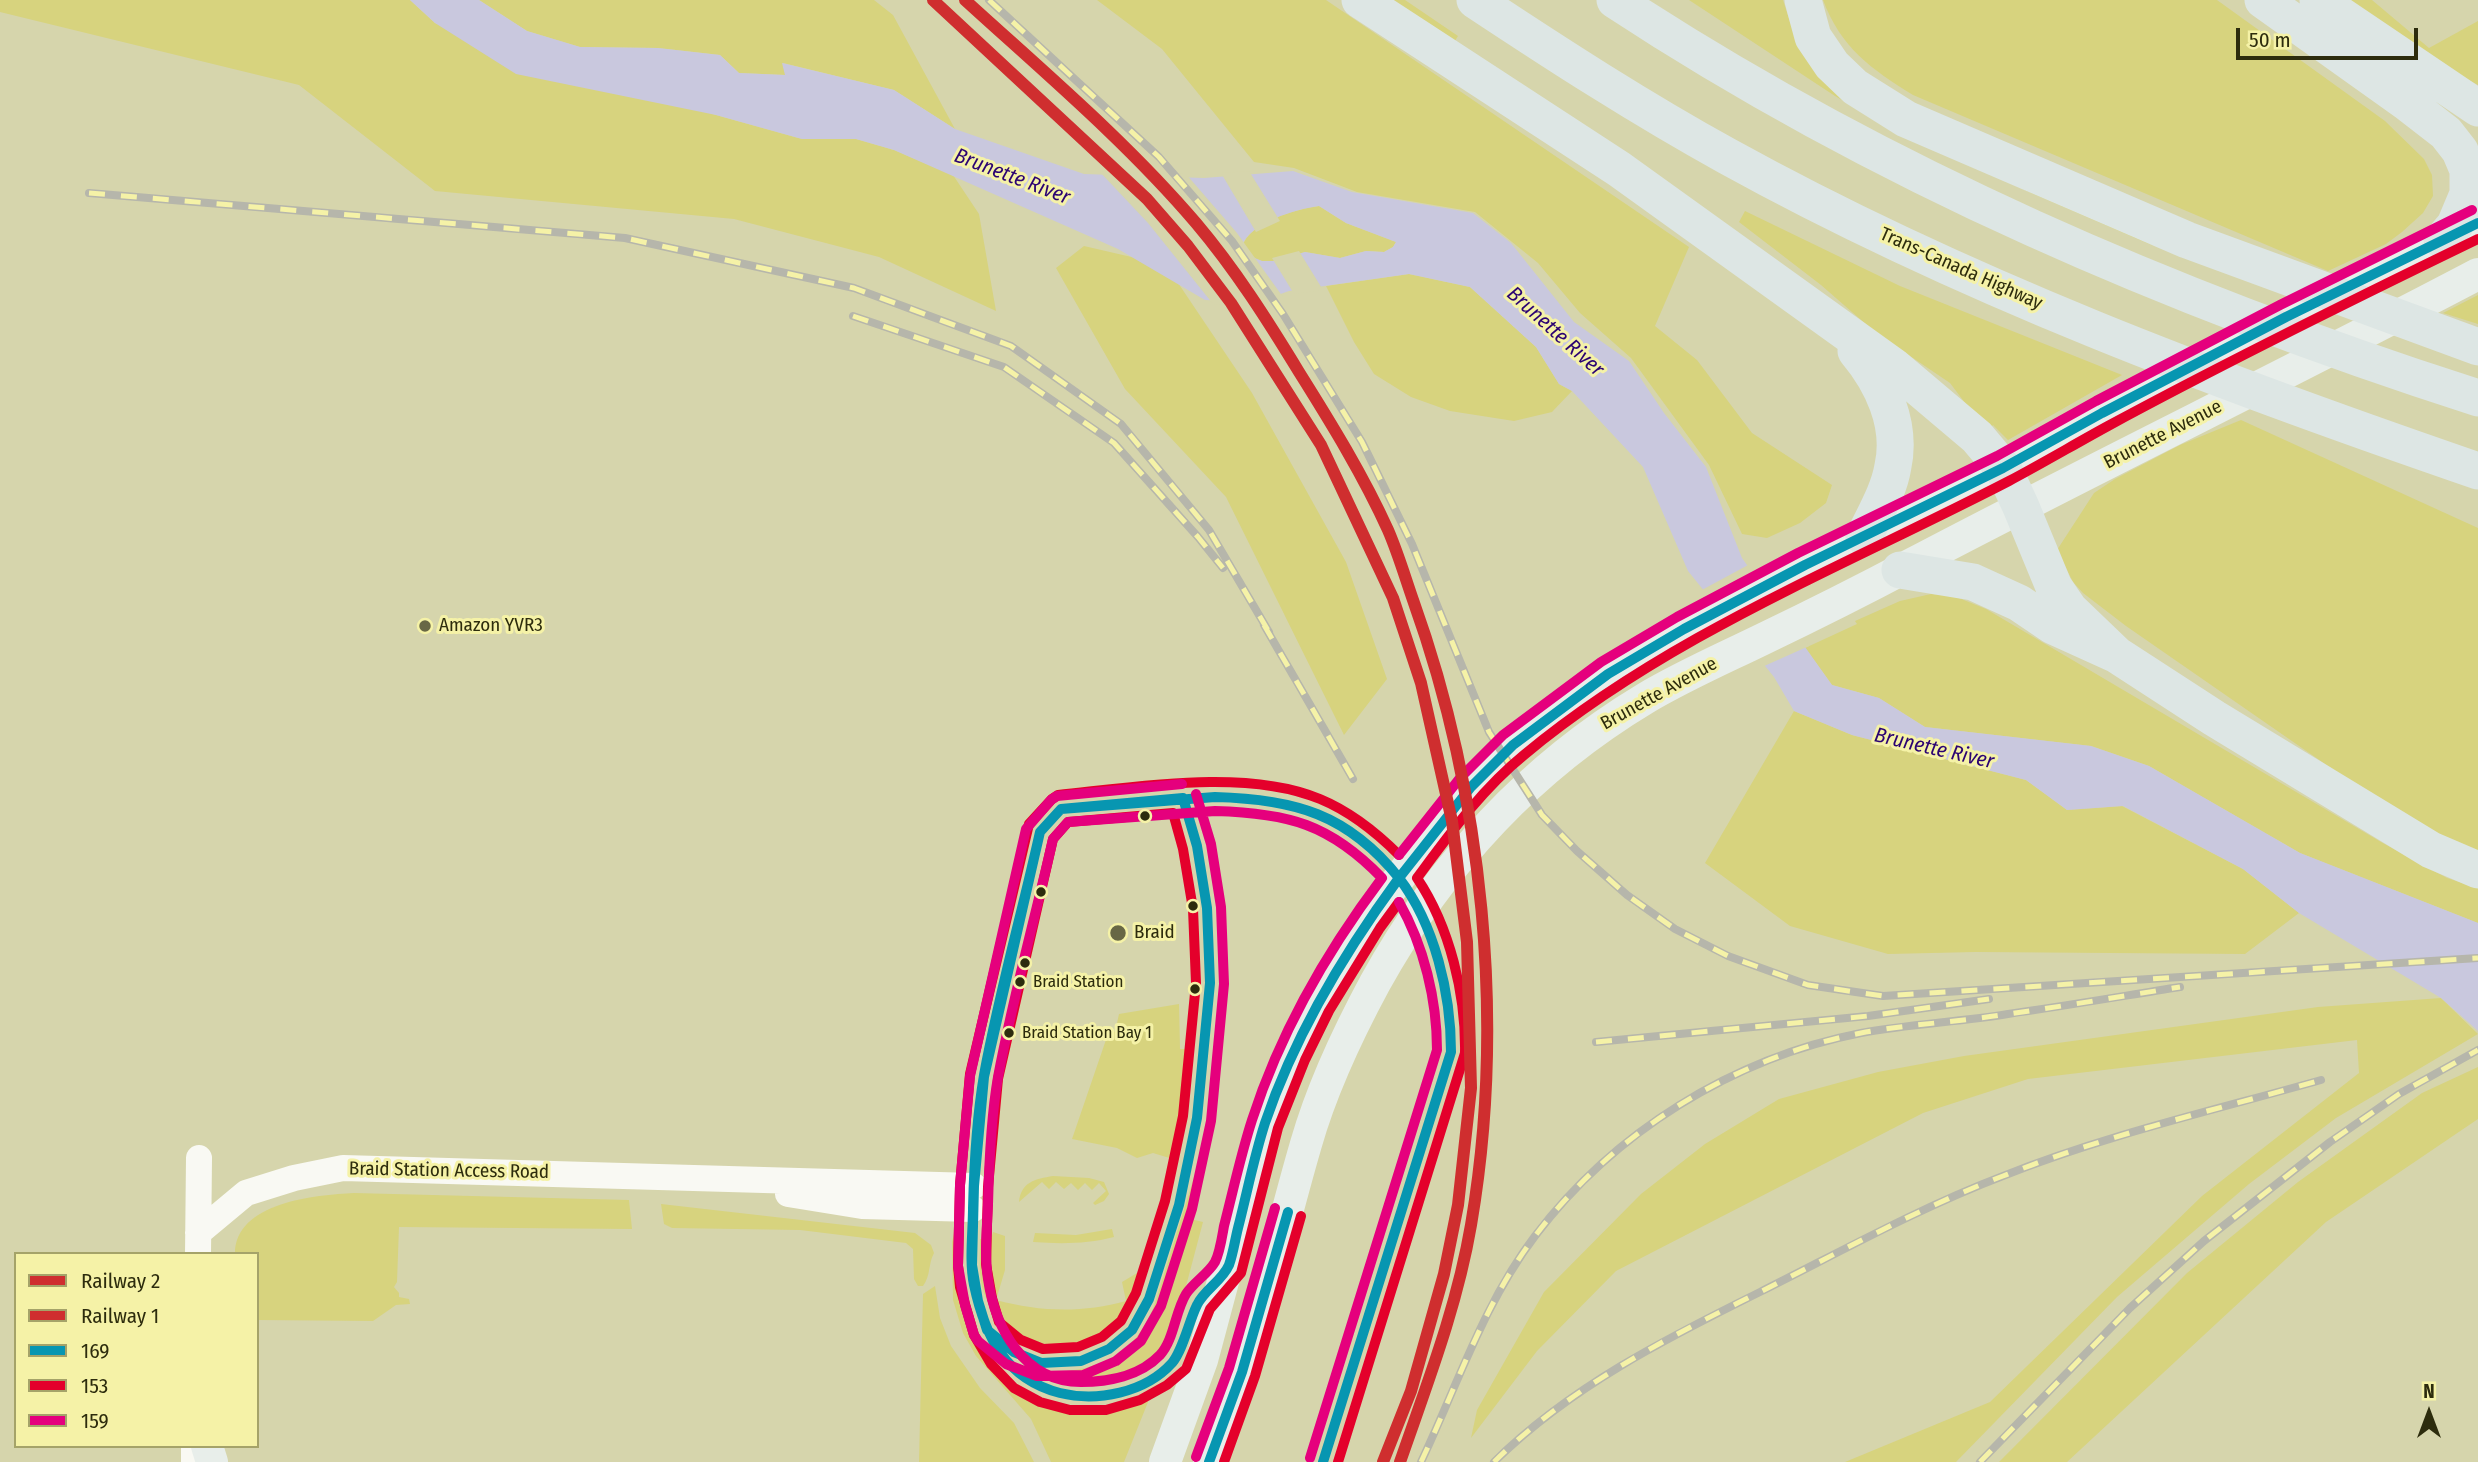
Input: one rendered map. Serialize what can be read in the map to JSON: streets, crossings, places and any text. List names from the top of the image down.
{
  "streets": {
    "highway": ["Trans-Canada Highway"],
    "main road": ["Brunette Avenue"],
    "street": ["Braid Station Access Road"]
  },
  "water": ["Brunette River"],
  "places": [
    "Amazon YVR3",
    "Braid",
    "Braid Station",
    "Braid Station Bay 1"
  ],
  "lines": [
    "rail line 2",
    "rail line 1",
    "transit line 159",
    "transit line 169",
    "transit line 153"
  ],
  "legend": [
    "Railway 2",
    "Railway 1",
    "169",
    "153",
    "159"
  ],
  "scale_bar": "50 m",
  "north": "top"
}
